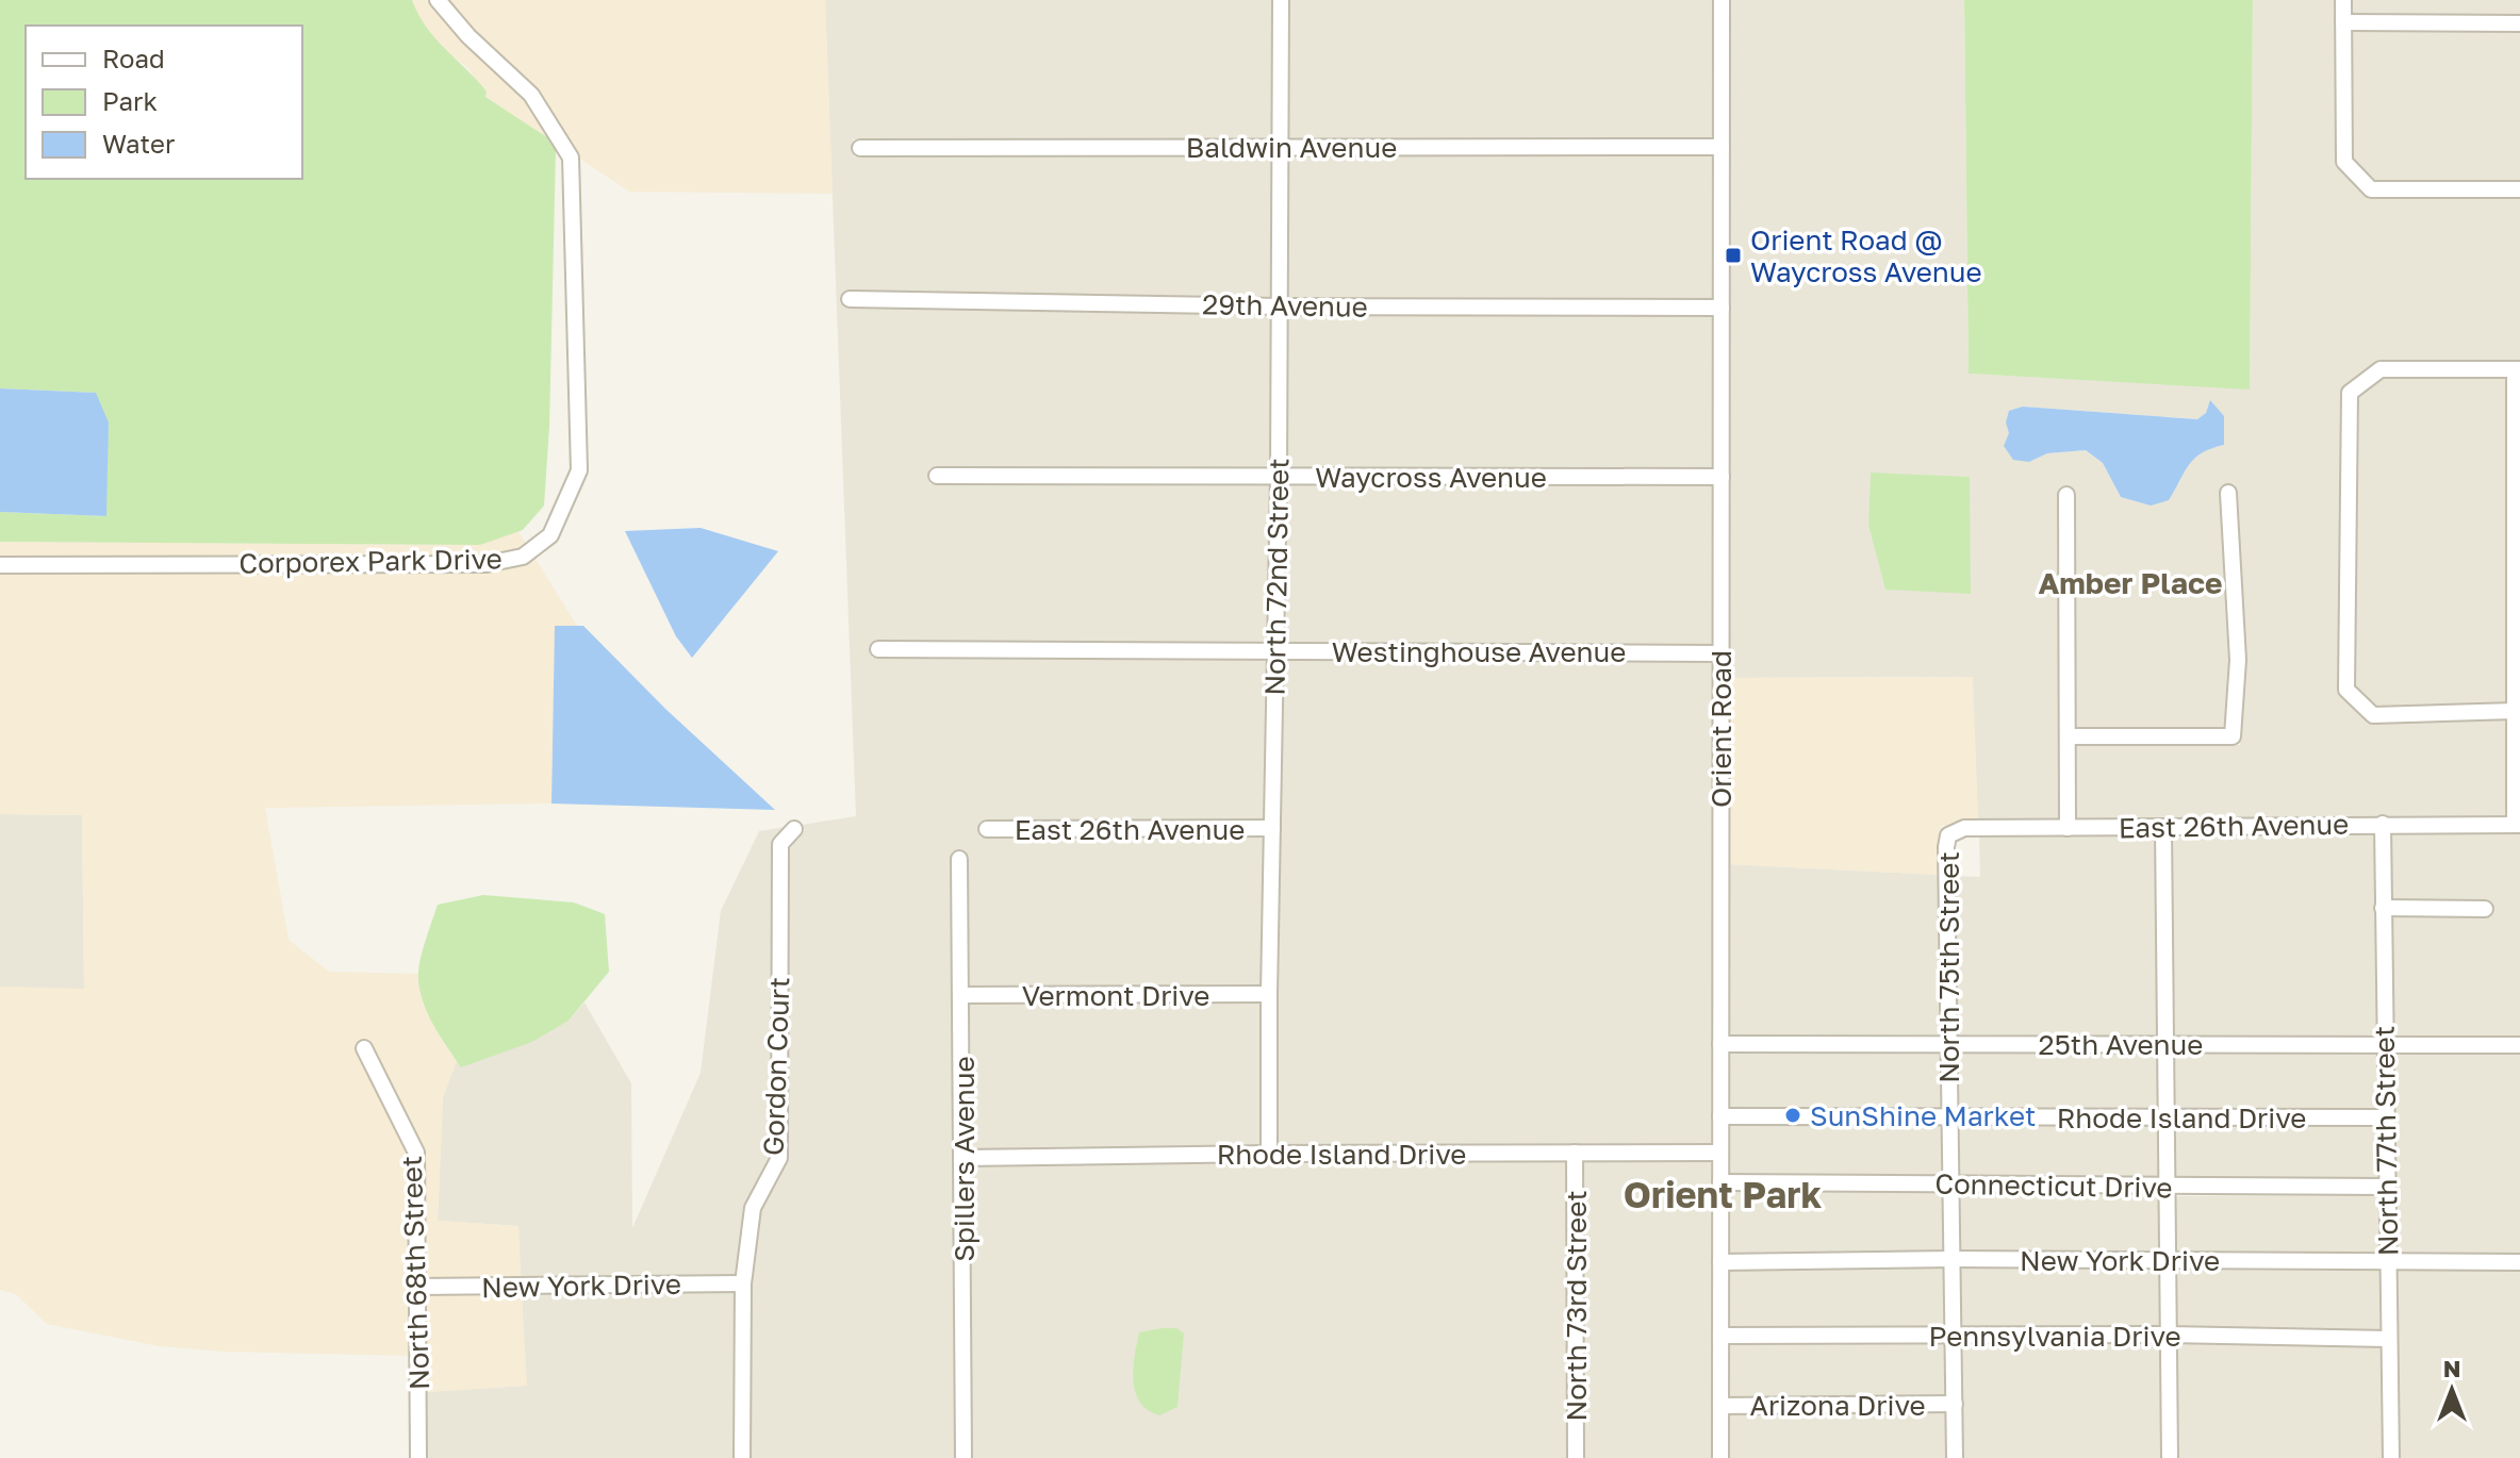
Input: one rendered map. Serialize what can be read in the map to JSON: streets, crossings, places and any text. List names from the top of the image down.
{
  "streets": {
    "street": [
      "Baldwin Avenue",
      "29th Avenue",
      "Waycross Avenue",
      "Corporex Park Drive",
      "North 72nd Street",
      "Westinghouse Avenue",
      "Orient Road",
      "East 26th Avenue",
      "North 75th Street",
      "Vermont Drive",
      "25th Avenue",
      "Gordon Court",
      "Rhode Island Drive",
      "North 77th Street",
      "Spillers Avenue",
      "Connecticut Drive",
      "New York Drive",
      "North 68th Street",
      "North 73rd Street",
      "Pennsylvania Drive",
      "Arizona Drive"
    ]
  },
  "crossings": [
    ["Baldwin Avenue", "North 72nd Street"],
    ["Baldwin Avenue", "Orient Road"],
    ["29th Avenue", "North 72nd Street"],
    ["29th Avenue", "Orient Road"],
    ["Waycross Avenue", "North 72nd Street"],
    ["Waycross Avenue", "Orient Road"],
    ["North 72nd Street", "Westinghouse Avenue"],
    ["North 72nd Street", "East 26th Avenue"],
    ["North 72nd Street", "Vermont Drive"],
    ["North 72nd Street", "Rhode Island Drive"],
    ["Westinghouse Avenue", "Orient Road"],
    ["Orient Road", "25th Avenue"],
    ["Orient Road", "Rhode Island Drive"],
    ["Orient Road", "Connecticut Drive"],
    ["Orient Road", "New York Drive"],
    ["Orient Road", "Pennsylvania Drive"],
    ["Orient Road", "Arizona Drive"],
    ["East 26th Avenue", "North 75th Street"],
    ["East 26th Avenue", "North 77th Street"],
    ["North 75th Street", "25th Avenue"],
    ["North 75th Street", "Rhode Island Drive"],
    ["North 75th Street", "Connecticut Drive"],
    ["North 75th Street", "New York Drive"],
    ["North 75th Street", "Pennsylvania Drive"],
    ["North 75th Street", "Arizona Drive"],
    ["Vermont Drive", "Spillers Avenue"],
    ["25th Avenue", "North 77th Street"],
    ["Gordon Court", "New York Drive"],
    ["Rhode Island Drive", "North 77th Street"],
    ["Rhode Island Drive", "Spillers Avenue"],
    ["Rhode Island Drive", "North 73rd Street"],
    ["North 77th Street", "Connecticut Drive"],
    ["North 77th Street", "New York Drive"],
    ["North 77th Street", "Pennsylvania Drive"],
    ["New York Drive", "North 68th Street"]
  ],
  "districts": ["Amber Place", "Orient Park"],
  "places": {
    "transit": ["Orient Road @ Waycross Avenue"],
    "other": ["SunShine Market"]
  },
  "legend": ["Road", "Park", "Water"],
  "north": "top"
}
